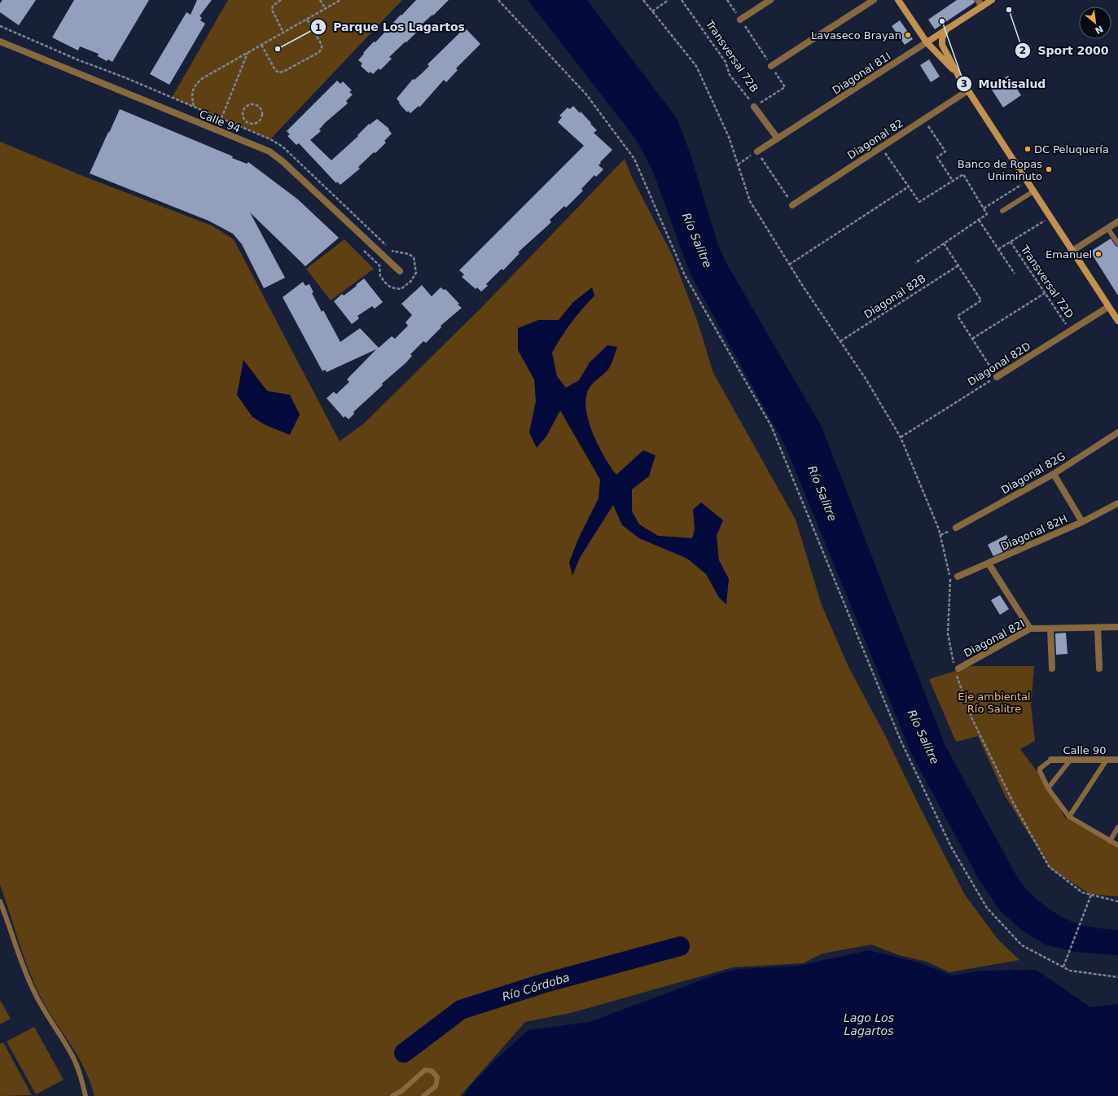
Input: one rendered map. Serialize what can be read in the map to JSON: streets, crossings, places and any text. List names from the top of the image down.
{
  "streets": {
    "street": [
      "Transversal 72B",
      "Diagonal 81I",
      "Calle 94",
      "Diagonal 82",
      "Diagonal 82D",
      "Diagonal 82G",
      "Diagonal 82H",
      "Diagonal 82I",
      "Calle 90"
    ],
    "path": ["Transversal 72D", "Diagonal 82B"]
  },
  "crossings": [
    ["Transversal 72B", "Diagonal 81I"],
    ["Transversal 72D", "Diagonal 82D"]
  ],
  "water": ["Río Salitre", "Río Córdoba", "Lago Los Lagartos"],
  "parks": ["Eje ambiental Río Salitre"],
  "places": [
    "Sport 2000",
    "Multisalud",
    "Lavaseco Brayan",
    "Parque Los Lagartos",
    "DC Peluquería",
    "Banco de Ropas Uniminuto",
    "Emanuel"
  ],
  "north": "bottom right"
}
